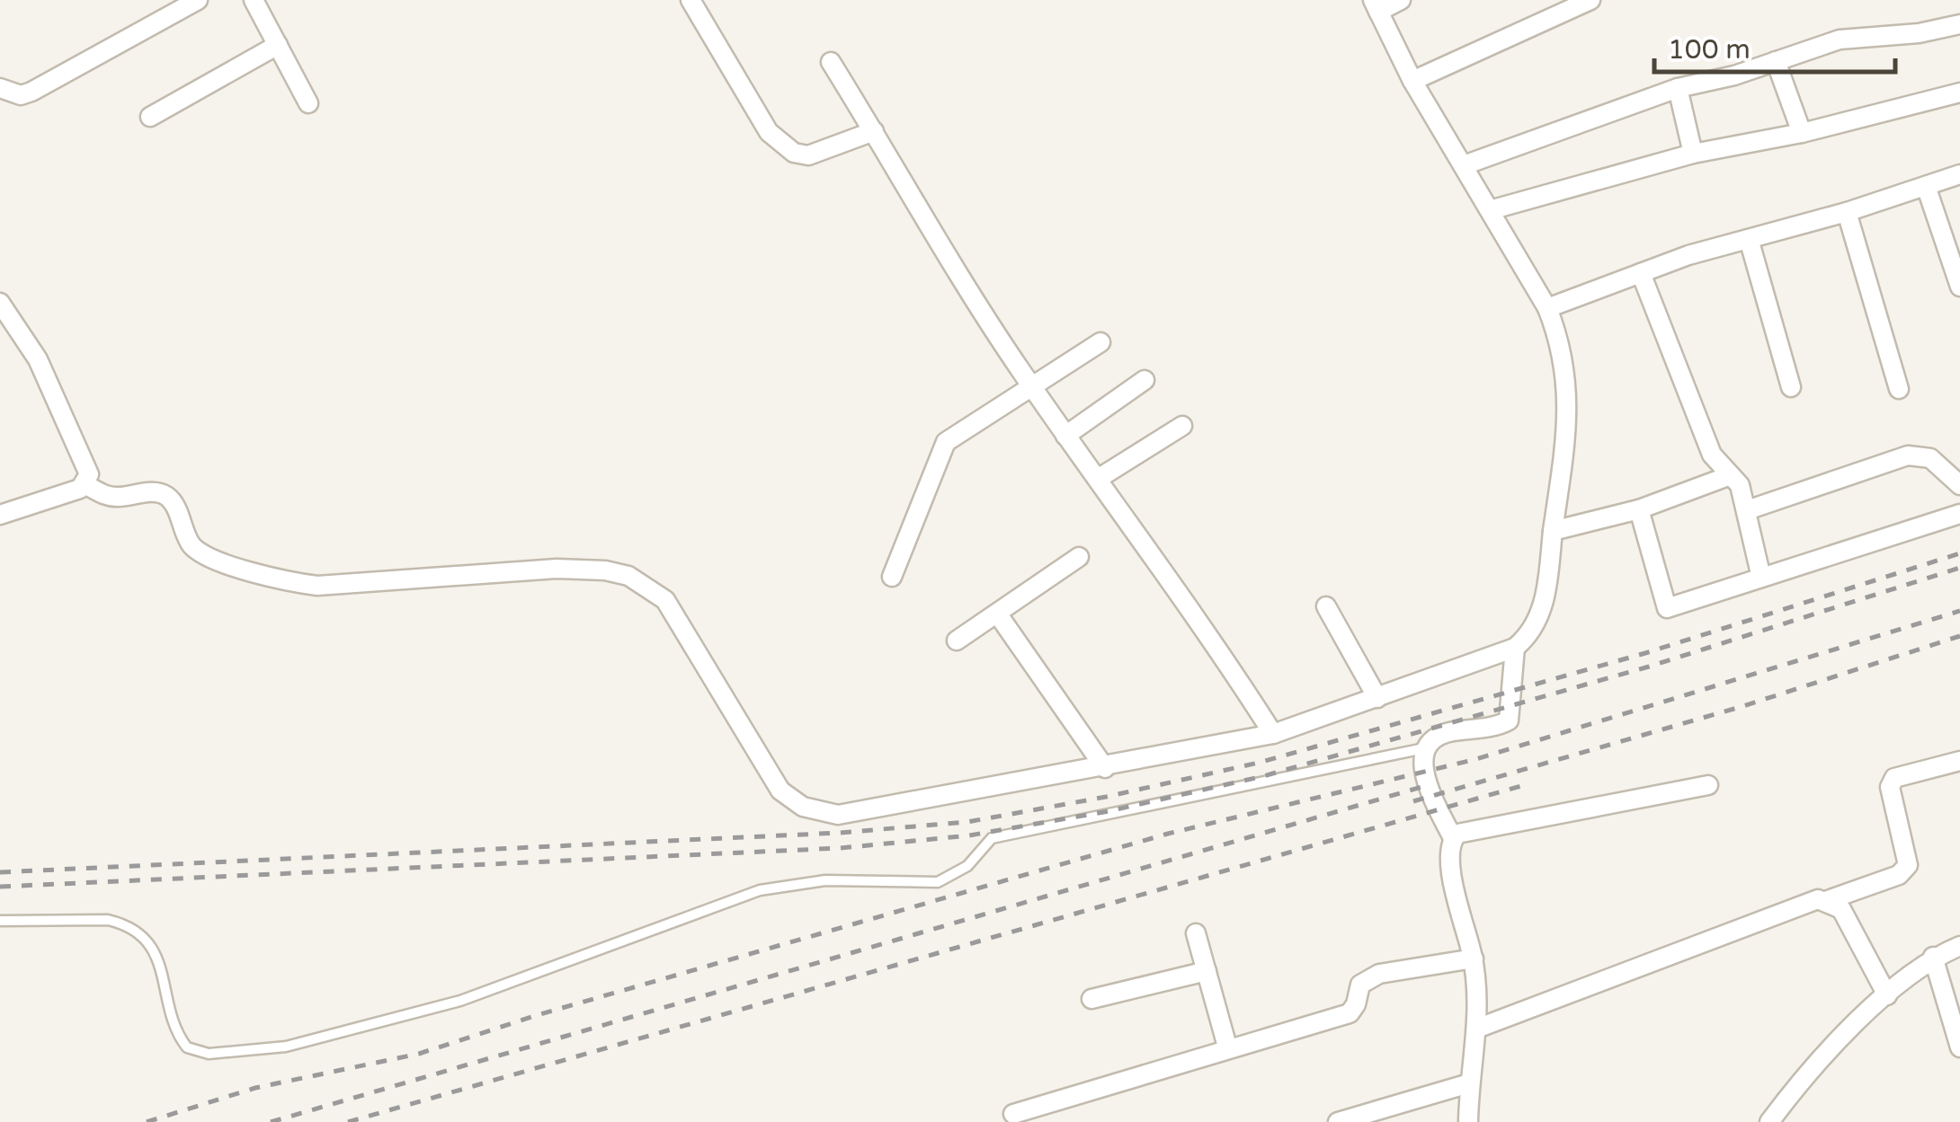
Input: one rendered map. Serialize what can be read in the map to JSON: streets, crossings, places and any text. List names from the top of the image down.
{
  "scale_bar": "100 m"
}
